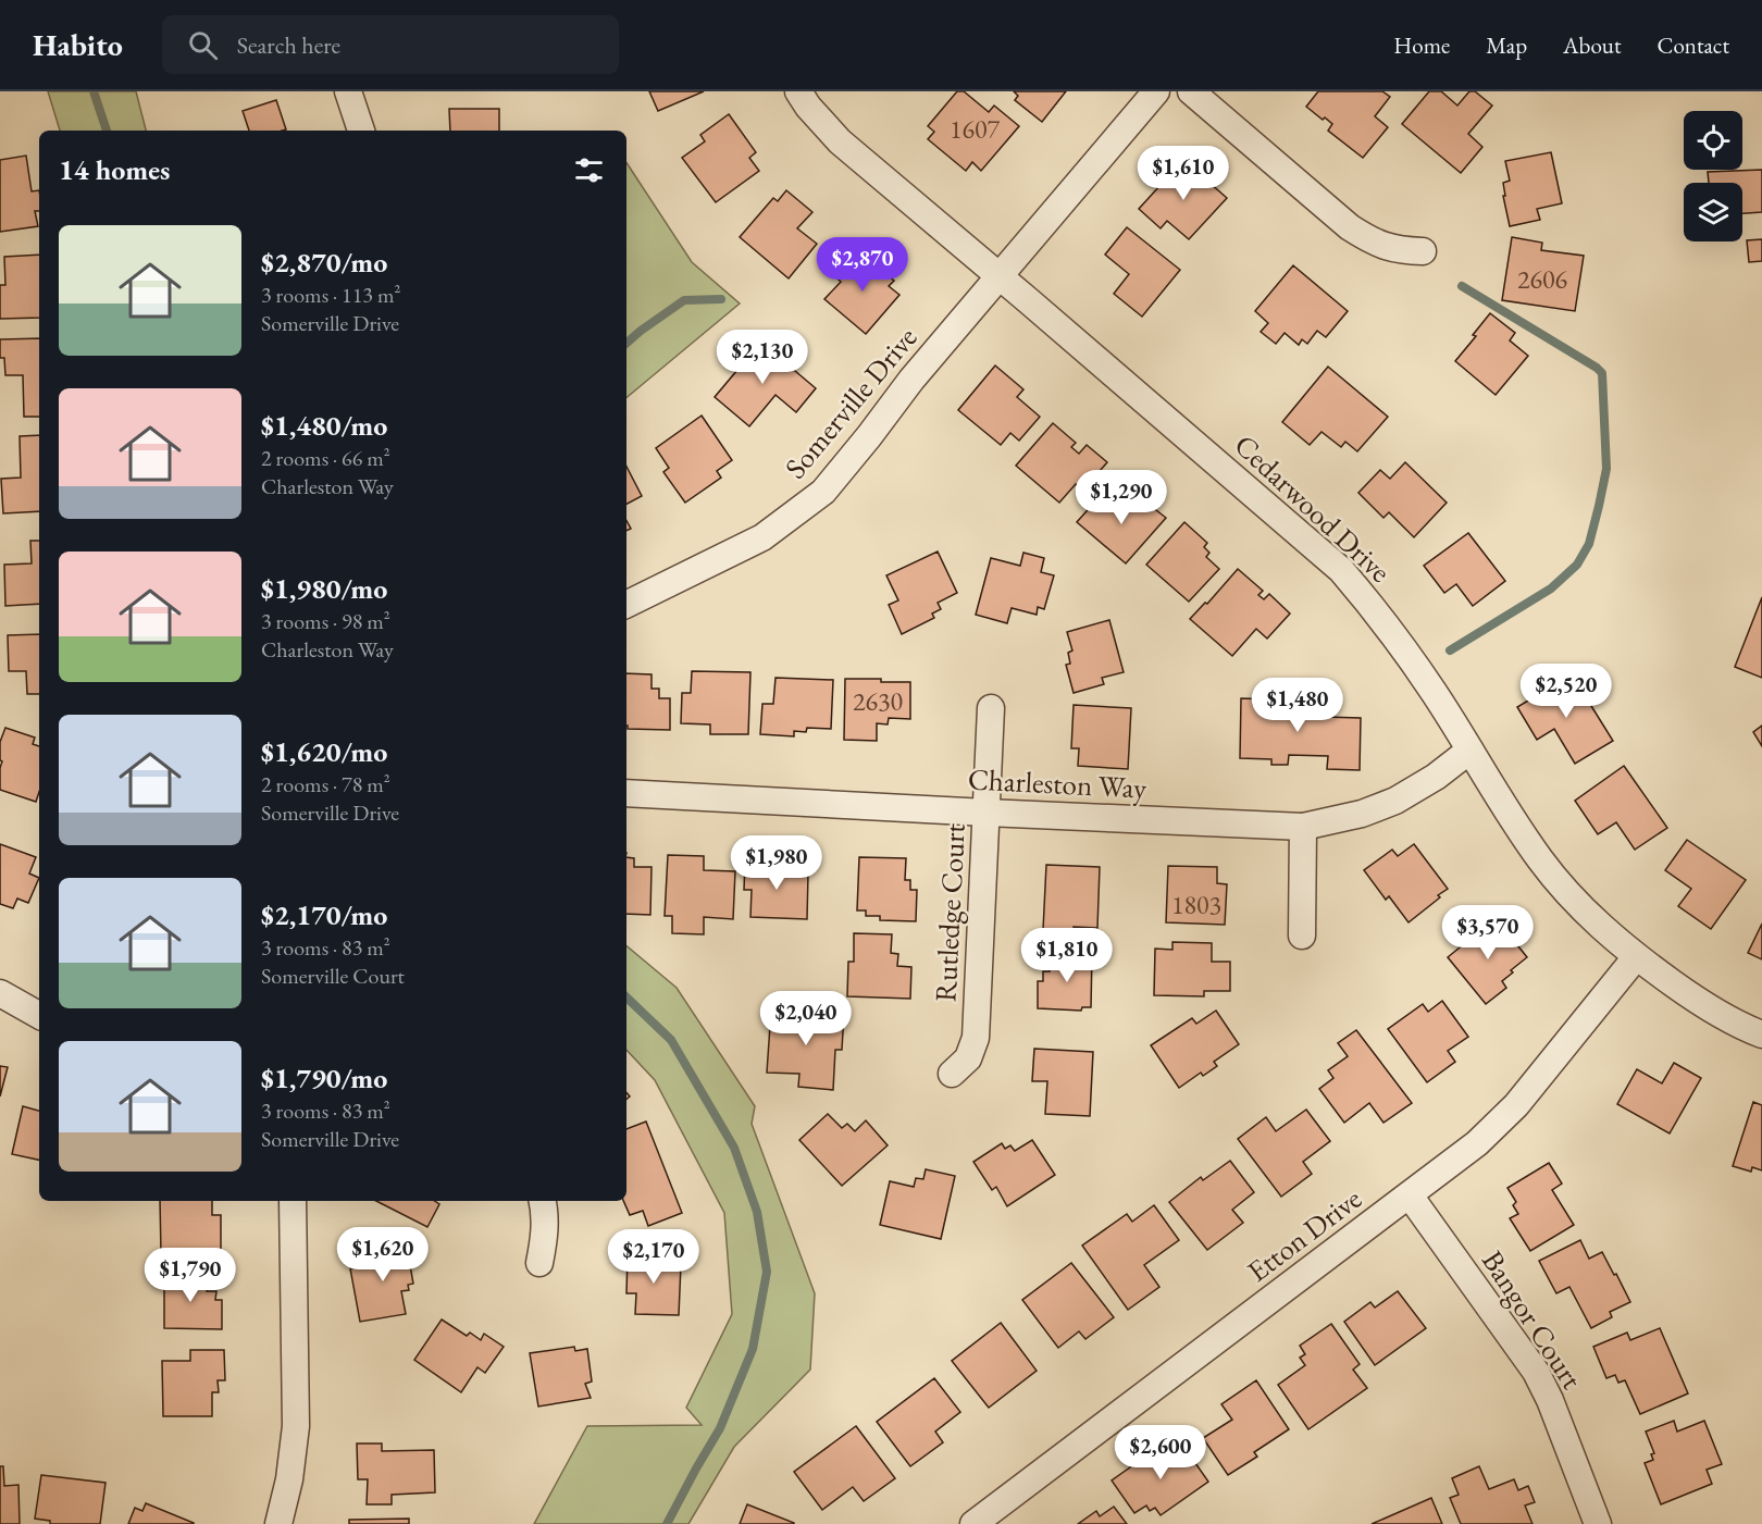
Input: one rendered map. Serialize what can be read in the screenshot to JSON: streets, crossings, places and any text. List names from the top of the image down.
{
  "streets": {
    "street": [
      "Somerville Drive",
      "Cedarwood Drive",
      "Charleston Way",
      "Rutledge Court",
      "Etton Drive",
      "Bangor Court"
    ]
  },
  "crossings": [
    ["Somerville Drive", "Cedarwood Drive"],
    ["Cedarwood Drive", "Charleston Way"],
    ["Cedarwood Drive", "Etton Drive"],
    ["Charleston Way", "Rutledge Court"],
    ["Etton Drive", "Bangor Court"]
  ],
  "house_numbers": [
    "1607",
    "2606",
    "2630",
    "1803"
  ],
  "page": {
    "header": "Habito",
    "search": "Search here",
    "nav": [
      "Home",
      "Map",
      "About",
      "Contact"
    ],
    "heading": "14 homes",
    "price": [
      "$1,610",
      "$2,870",
      "$2,130",
      "$1,290",
      "$2,520",
      "$1,480",
      "$1,980",
      "$3,570",
      "$1,810",
      "$2,040",
      "$1,620",
      "$2,170",
      "$1,790",
      "$2,600"
    ],
    "list": [
      {
        "name": "$2,870/mo",
        "note": "3 rooms · 113 m² · Somerville Drive"
      },
      {
        "name": "$1,480/mo",
        "note": "2 rooms · 66 m² · Charleston Way"
      },
      {
        "name": "$1,980/mo",
        "note": "3 rooms · 98 m² · Charleston Way"
      },
      {
        "name": "$1,620/mo",
        "note": "2 rooms · 78 m² · Somerville Drive"
      },
      {
        "name": "$2,170/mo",
        "note": "3 rooms · 83 m² · Somerville Court"
      },
      {
        "name": "$1,790/mo",
        "note": "3 rooms · 83 m² · Somerville Drive"
      }
    ]
  }
}
